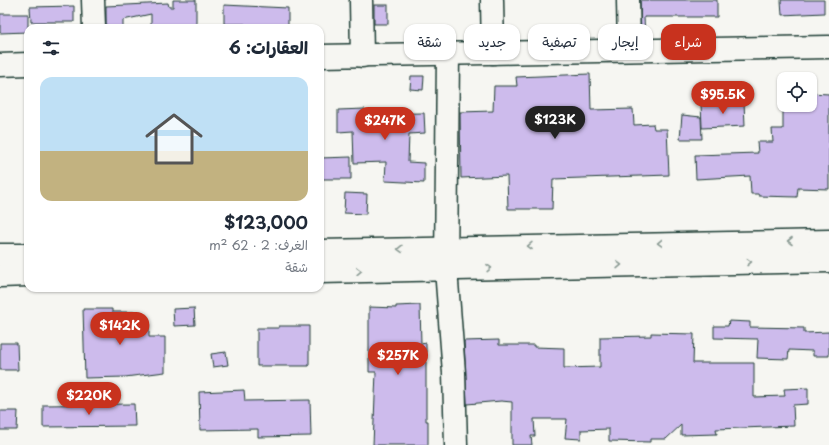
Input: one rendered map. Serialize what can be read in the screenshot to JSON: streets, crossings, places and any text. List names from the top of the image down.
{
  "page": {
    "chip": [
      "شراء",
      "إيجار",
      "تصفية",
      "جديد",
      "شقة"
    ],
    "heading": "العقارات: 6",
    "list": [
      {
        "name": "$123,000",
        "note": "الغرف: 2 · 62 m² · شقة"
      }
    ],
    "price": [
      "$95.5K",
      "$123K",
      "$247K",
      "$142K",
      "$257K",
      "$220K"
    ]
  }
}
